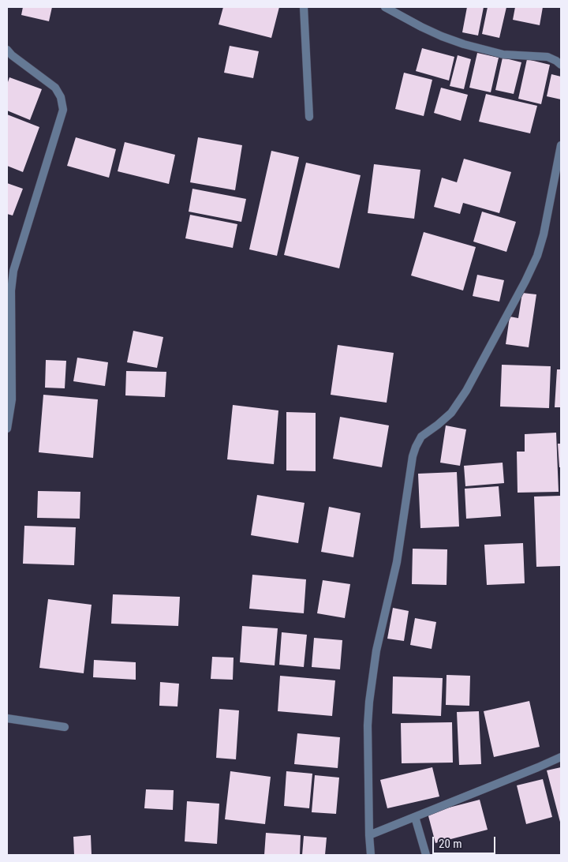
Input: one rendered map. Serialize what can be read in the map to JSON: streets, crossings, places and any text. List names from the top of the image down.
{
  "scale_bar": "20 m"
}
